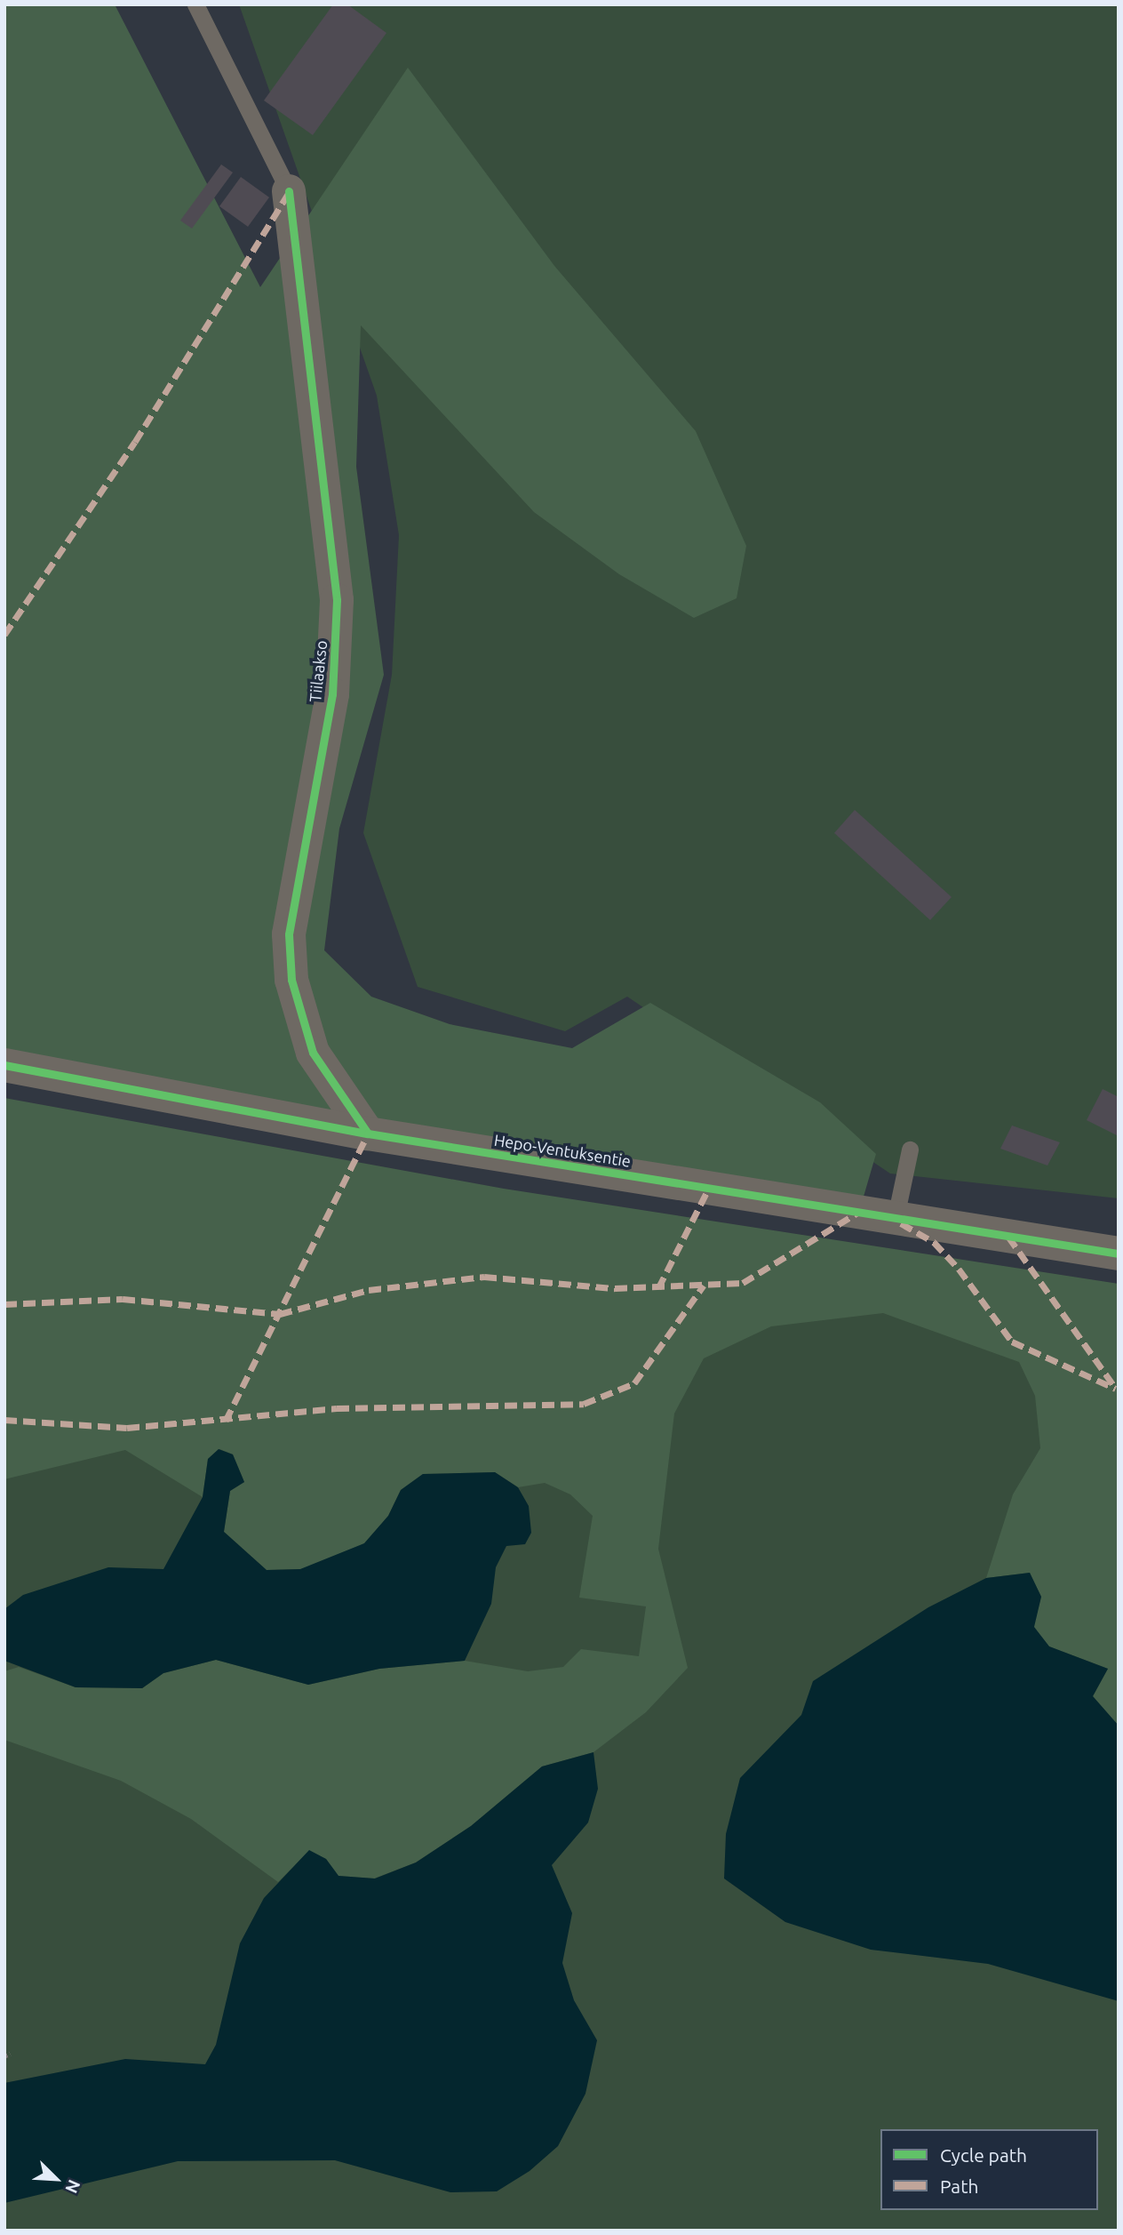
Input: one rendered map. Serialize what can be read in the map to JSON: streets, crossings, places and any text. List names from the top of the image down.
{
  "streets": {
    "street": ["Tiilaakso", "Hepo-Ventuksentie"]
  },
  "crossings": [
    ["Tiilaakso", "Hepo-Ventuksentie"]
  ],
  "legend": ["Cycle path", "Path"],
  "north": "bottom right"
}
